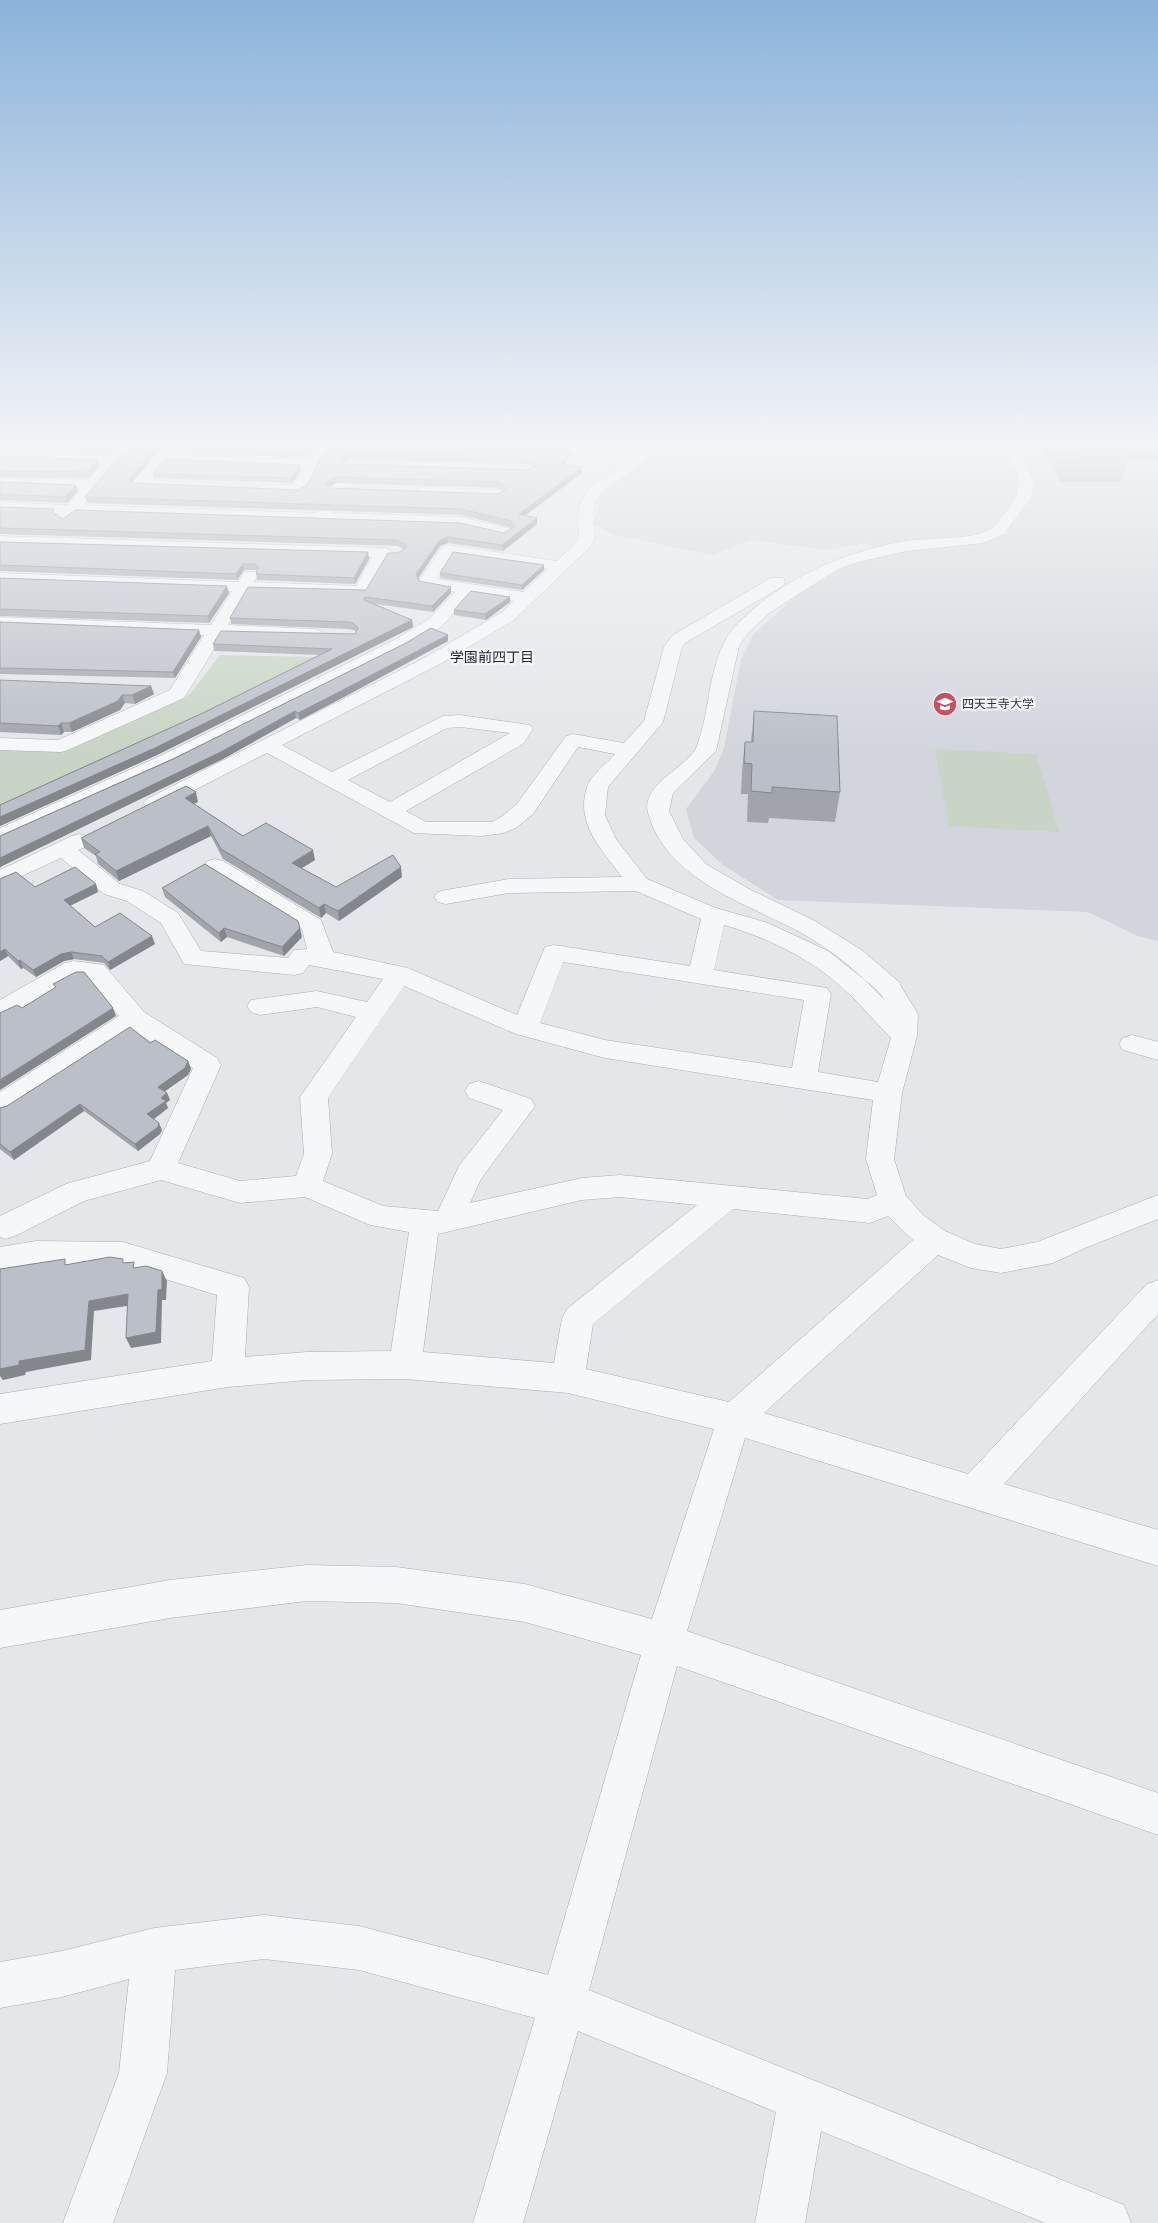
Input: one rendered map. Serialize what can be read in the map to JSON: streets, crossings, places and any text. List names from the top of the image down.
{
  "districts": ["学園前四丁目"],
  "places": {
    "school or university": ["四天王寺大学"]
  }
}
